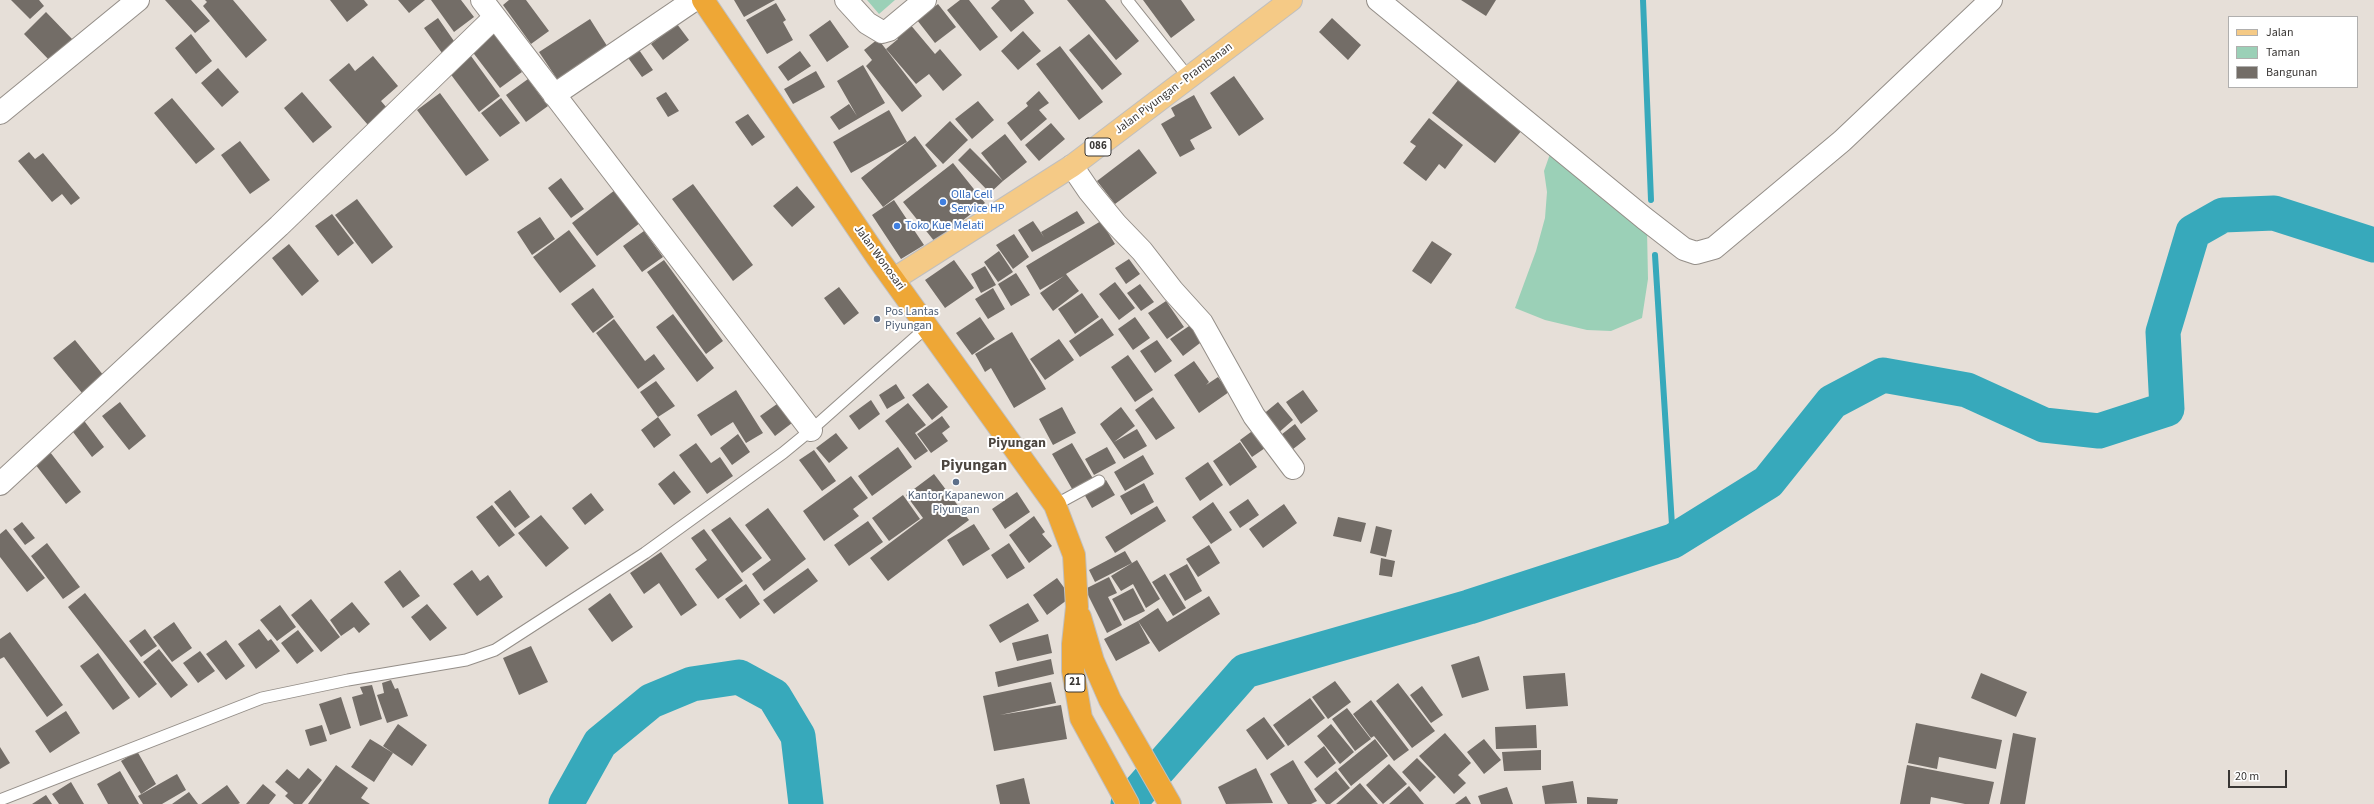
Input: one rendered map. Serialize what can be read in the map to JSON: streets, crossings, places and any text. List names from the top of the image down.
{
  "streets": {
    "highway": ["Jalan Wonosari", "21"],
    "main road": ["Jalan Piyungan - Prambanan", "086"]
  },
  "crossings": [
    ["Jalan Piyungan - Prambanan", "Jalan Wonosari"]
  ],
  "districts": ["Piyungan", "Piyungan"],
  "places": [
    "Olla Cell Service HP",
    "Toko Kue Melati",
    "Pos Lantas Piyungan",
    "Kantor Kapanewon Piyungan"
  ],
  "legend": ["Jalan", "Taman", "Bangunan"],
  "scale_bar": "20 m"
}
